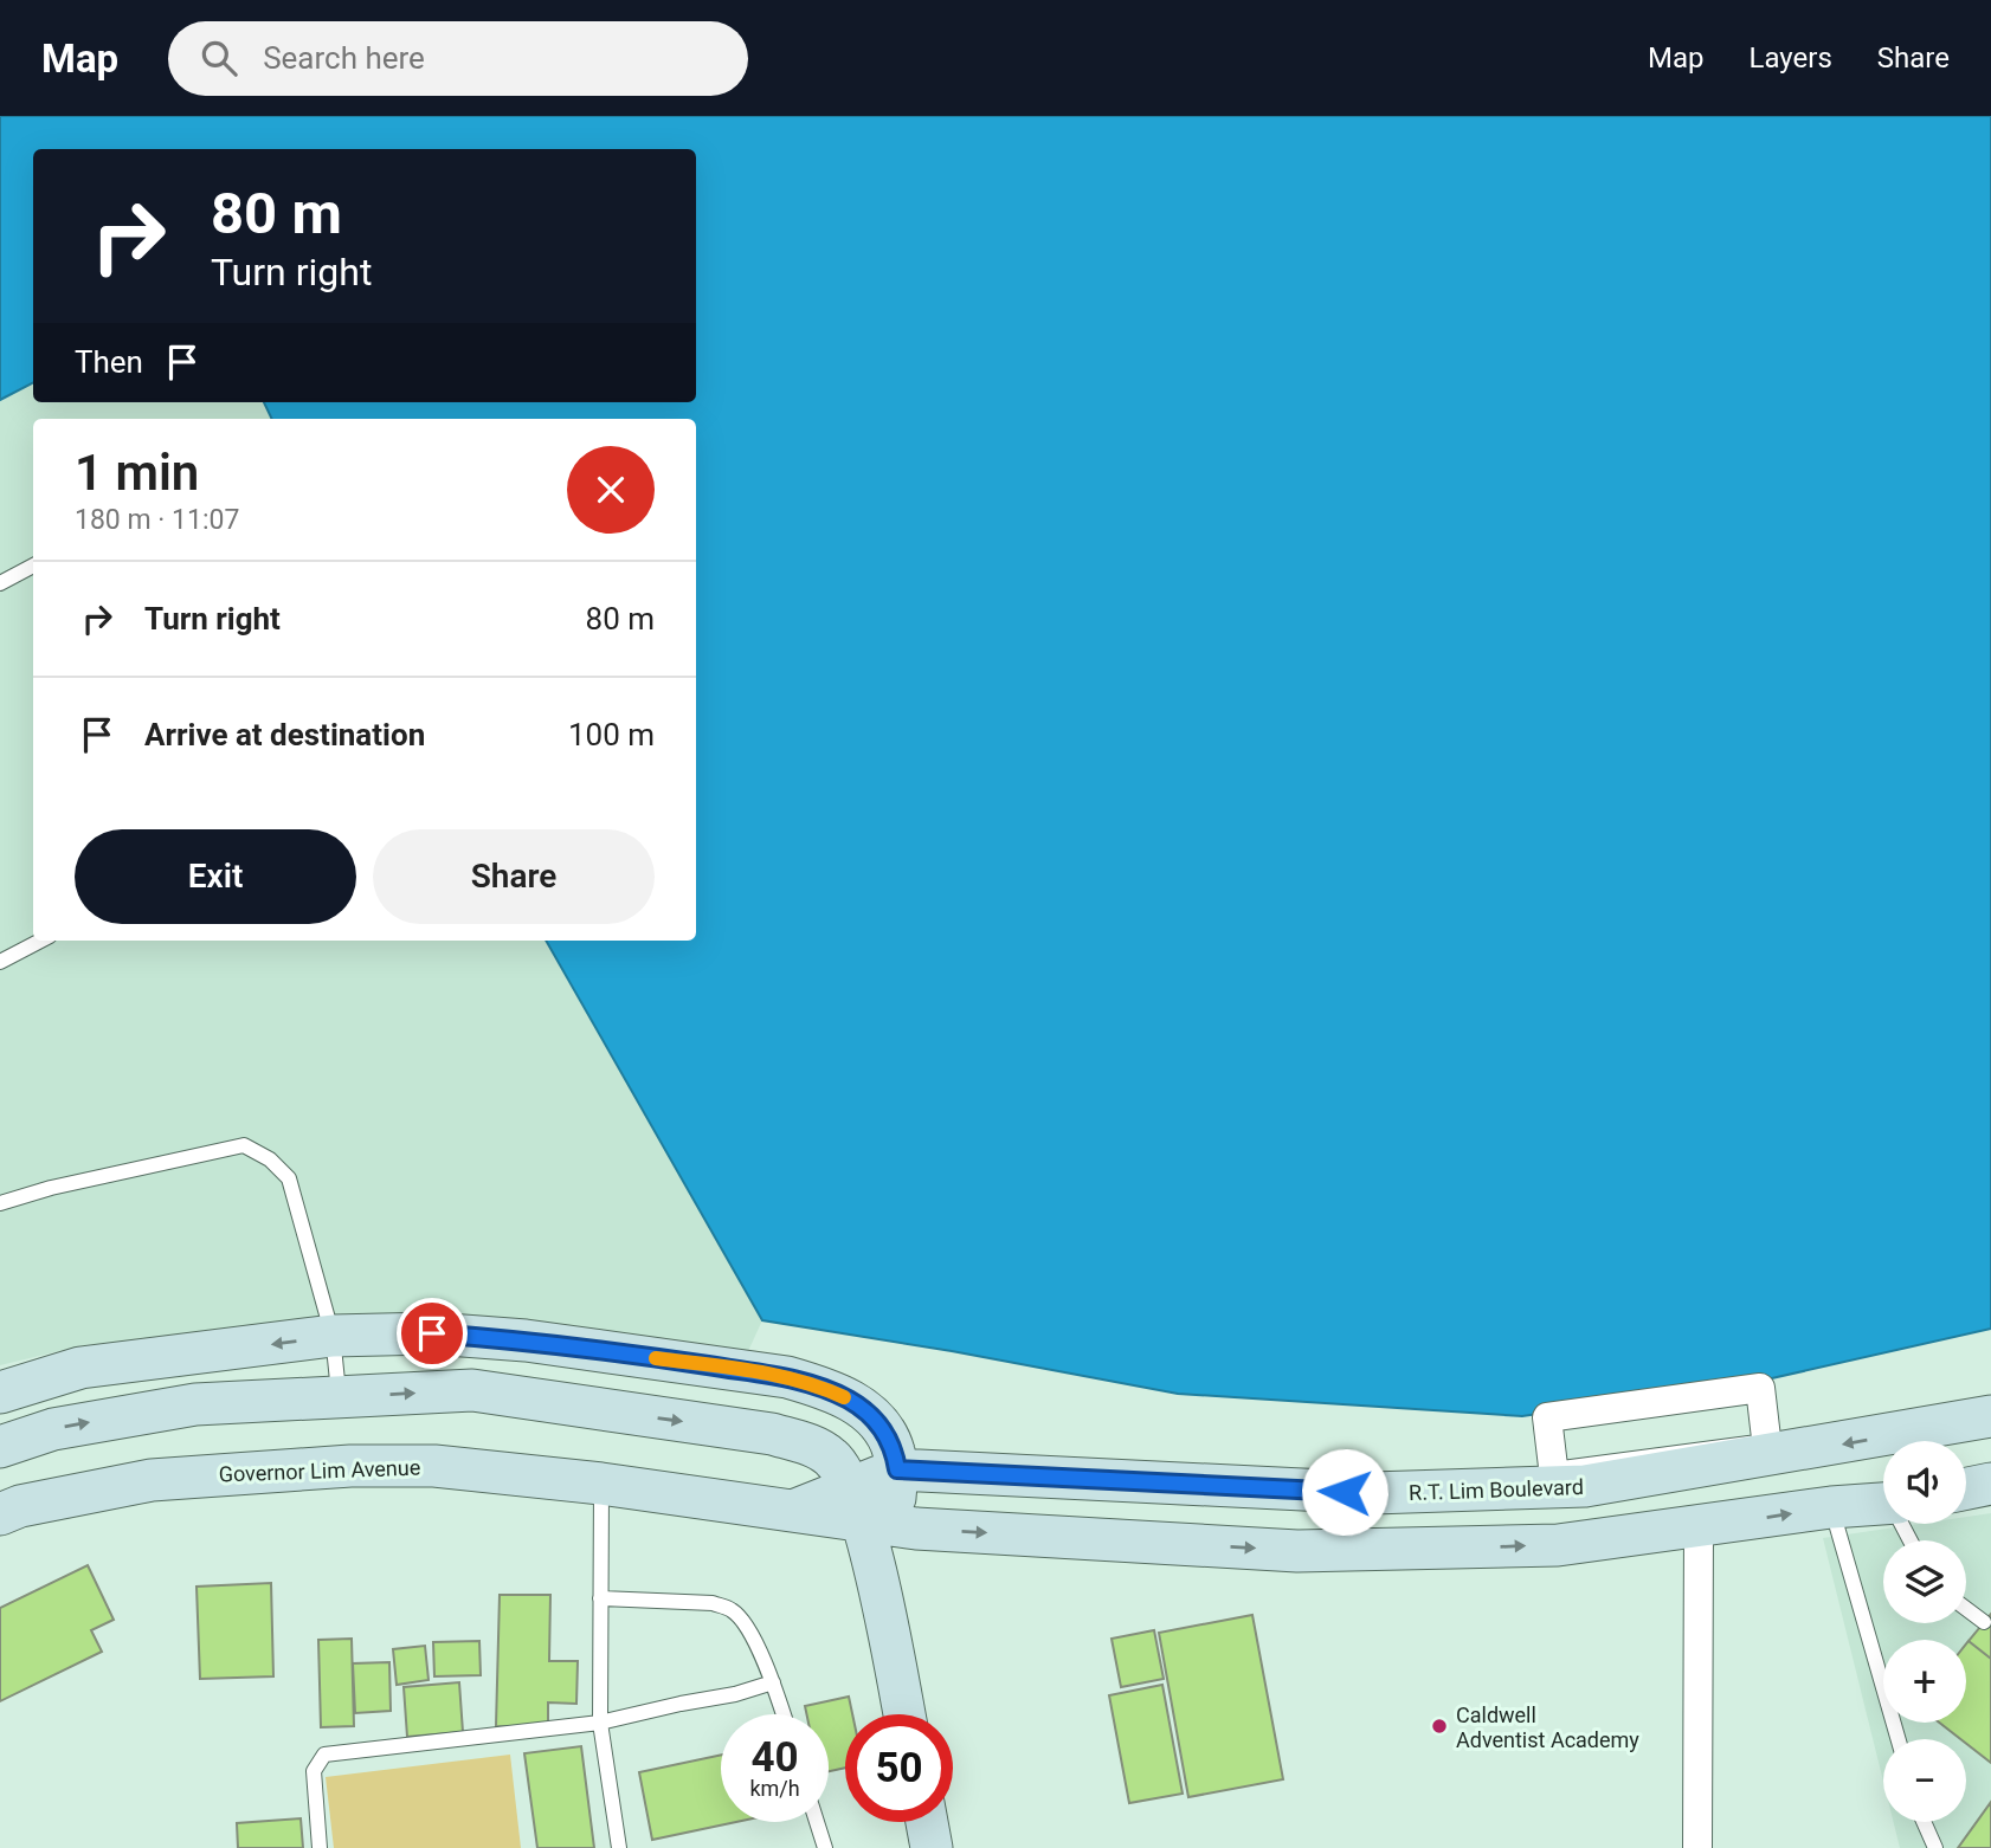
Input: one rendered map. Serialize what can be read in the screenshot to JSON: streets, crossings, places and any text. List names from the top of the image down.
{
  "streets": {
    "main road": ["Governor Lim Avenue", "R.T. Lim Boulevard"]
  },
  "crossings": [
    ["Governor Lim Avenue", "R.T. Lim Boulevard"]
  ],
  "places": ["Caldwell Adventist Academy"],
  "page": {
    "header": "Map",
    "search": "Search here",
    "nav": ["Map", "Layers", "Share"],
    "turn": ["80 m", "Turn right"],
    "then": "Then",
    "heading": ["1 min", "180 m · 11:07"],
    "list": [
      {
        "name": "Turn right",
        "value": "80 m"
      },
      {
        "name": "Arrive at destination",
        "value": "100 m"
      }
    ],
    "buttons": ["Exit", "Share"],
    "map_buttons": ["+", "−"],
    "speed": "40 km/h",
    "limit": "50"
  }
}
